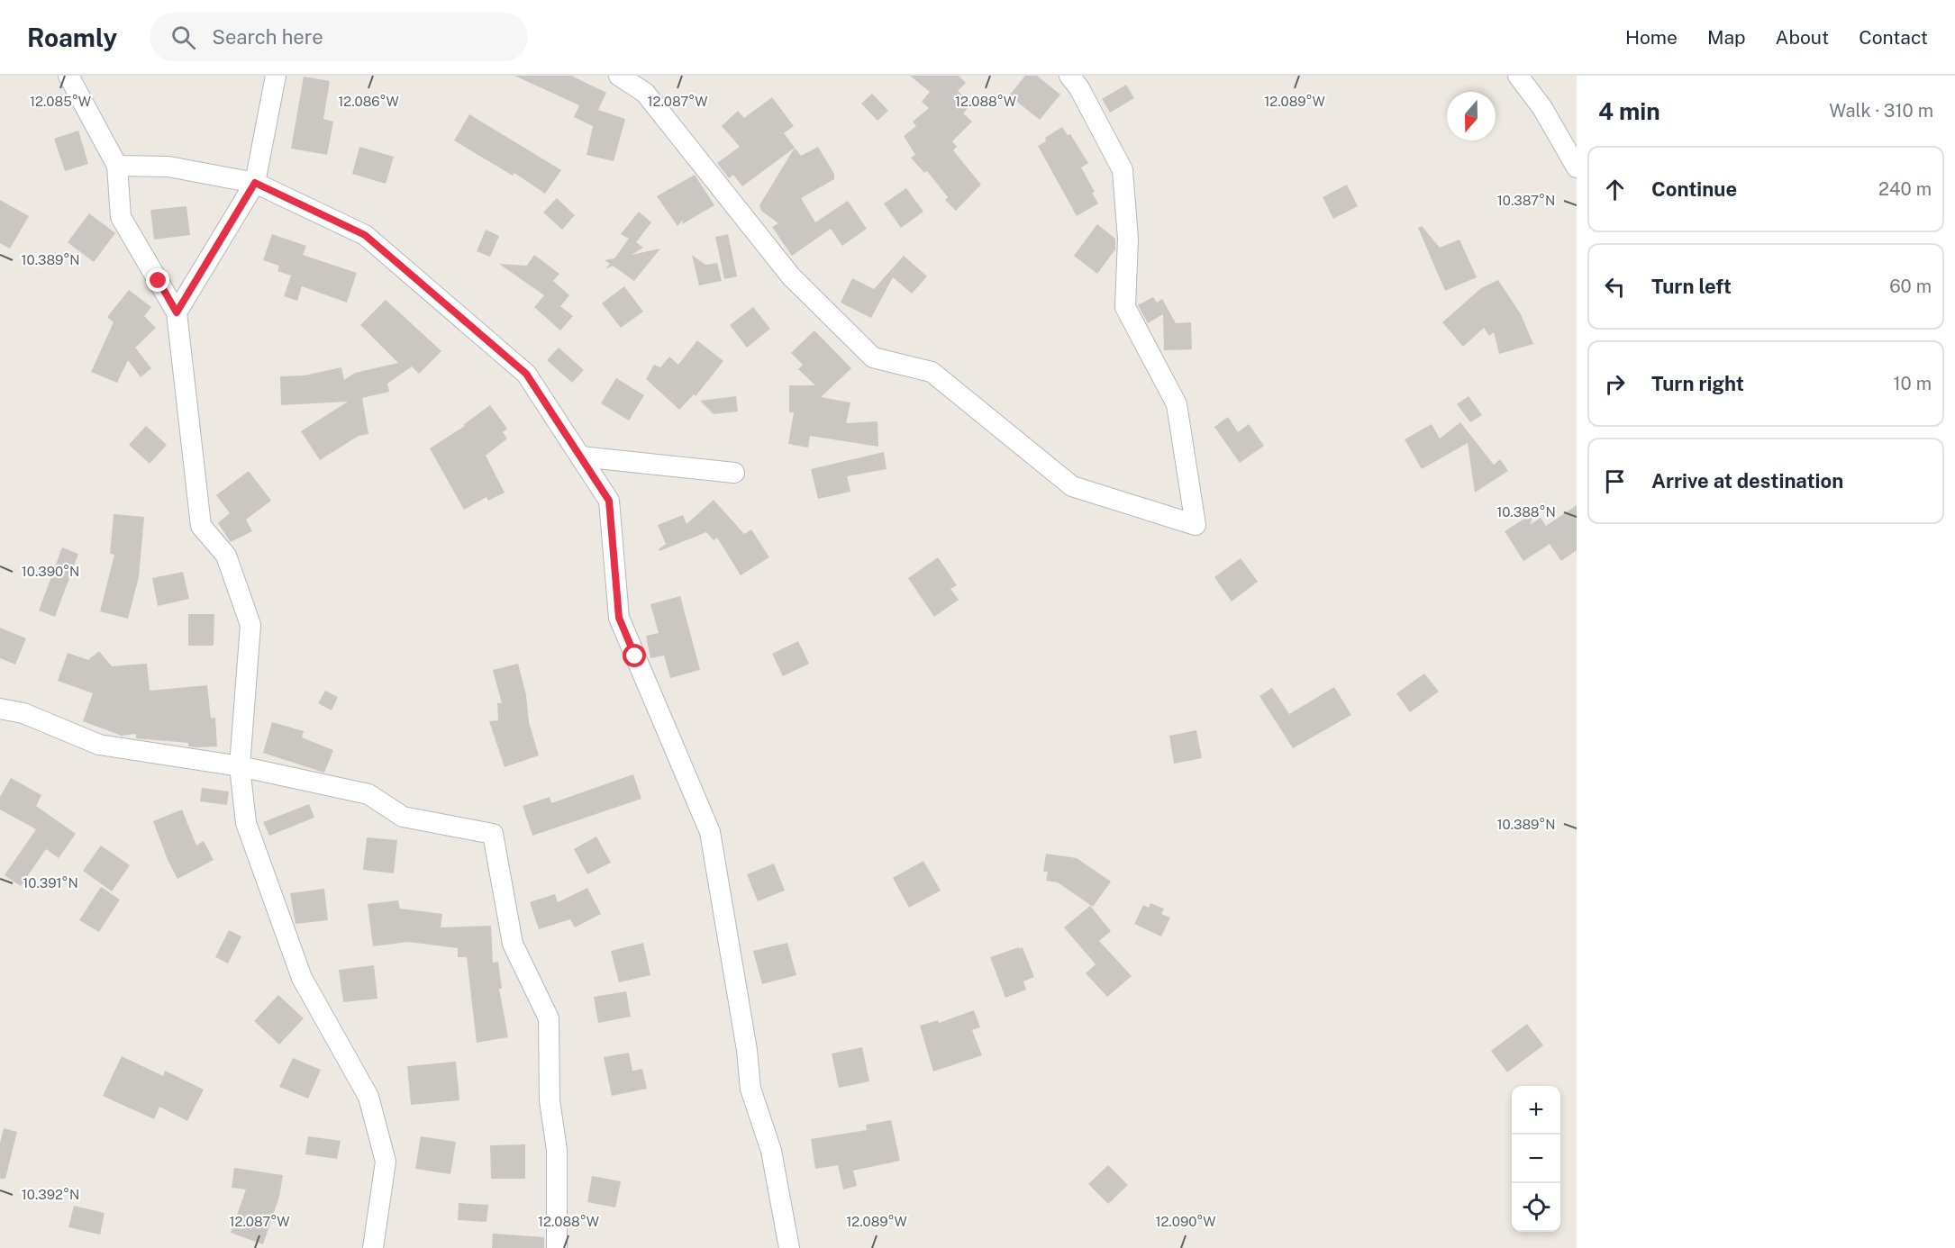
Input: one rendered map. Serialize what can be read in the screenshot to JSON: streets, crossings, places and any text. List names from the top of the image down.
{
  "north": "bottom",
  "page": {
    "header": "Roamly",
    "search": "Search here",
    "nav": [
      "Home",
      "Map",
      "About",
      "Contact"
    ],
    "heading": ["4 min", "Walk · 310 m"],
    "list": [
      ["Continue", "240 m"],
      ["Turn left", "60 m"],
      ["Turn right", "10 m"],
      "Arrive at destination"
    ],
    "map_buttons": ["+", "−"]
  },
  "coordinates": [
    "12.085°W",
    "12.086°W",
    "12.087°W",
    "12.088°W",
    "12.089°W",
    "10.387°N",
    "10.389°N",
    "10.388°N",
    "10.390°N",
    "10.391°N",
    "10.392°N",
    "12.090°W"
  ]
}
